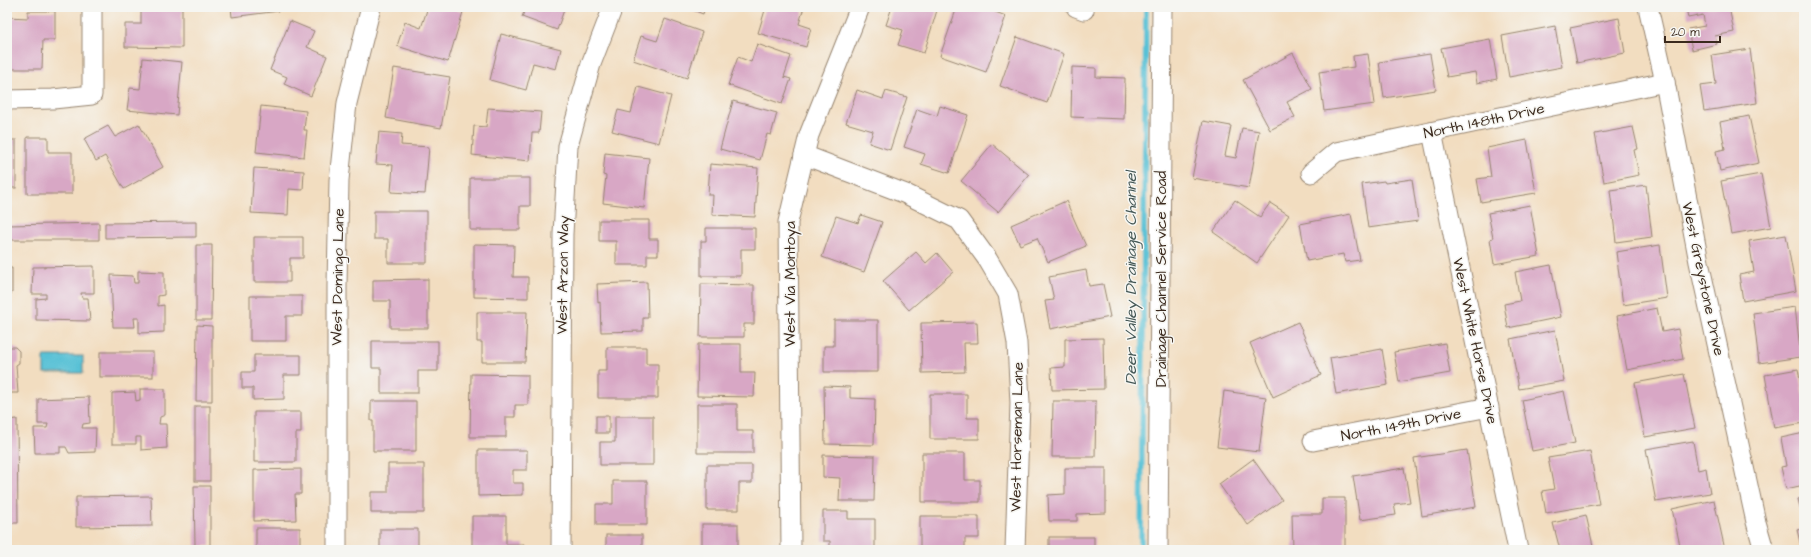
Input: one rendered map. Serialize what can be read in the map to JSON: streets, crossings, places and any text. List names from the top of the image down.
{
  "streets": {
    "street": [
      "North 148th Drive",
      "West Arzon Way",
      "West Domingo Lane",
      "Drainage Channel Service Road",
      "West Greystone Drive",
      "West Via Montoya",
      "West White Horse Drive",
      "North 149th Drive",
      "West Horseman Lane"
    ]
  },
  "crossings": [
    ["North 148th Drive", "West Greystone Drive"],
    ["North 148th Drive", "West White Horse Drive"],
    ["West Via Montoya", "West Horseman Lane"],
    ["West White Horse Drive", "North 149th Drive"]
  ],
  "water": ["Deer Valley Drainage Channel"],
  "scale_bar": "20 m"
}
